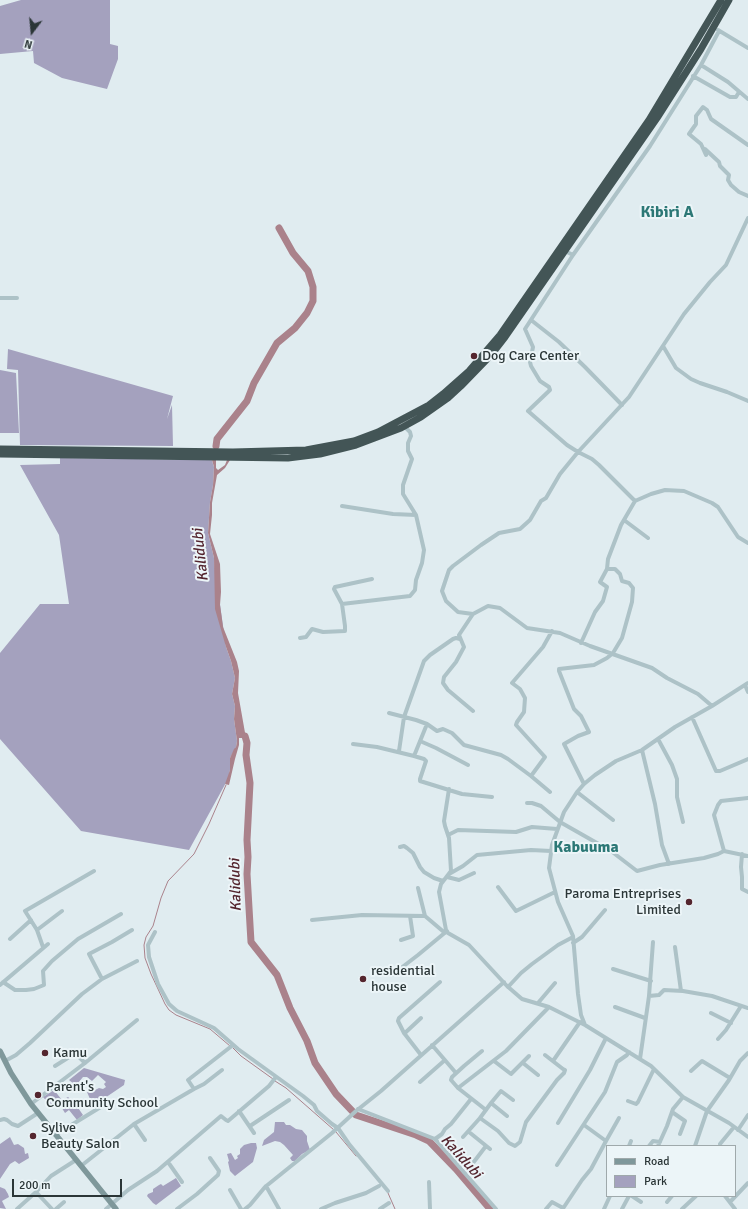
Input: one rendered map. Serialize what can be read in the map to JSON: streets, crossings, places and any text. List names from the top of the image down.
{
  "districts": ["Kibiri A", "Kabuuma"],
  "water": ["Kalidubi"],
  "places": [
    "Dog Care Center",
    "Paroma Entreprises Limited",
    "residential house",
    "Kamu",
    "Parent's Community School",
    "Sylive Beauty Salon"
  ],
  "legend": ["Road", "Park"],
  "scale_bar": "200 m",
  "north": "bottom"
}
